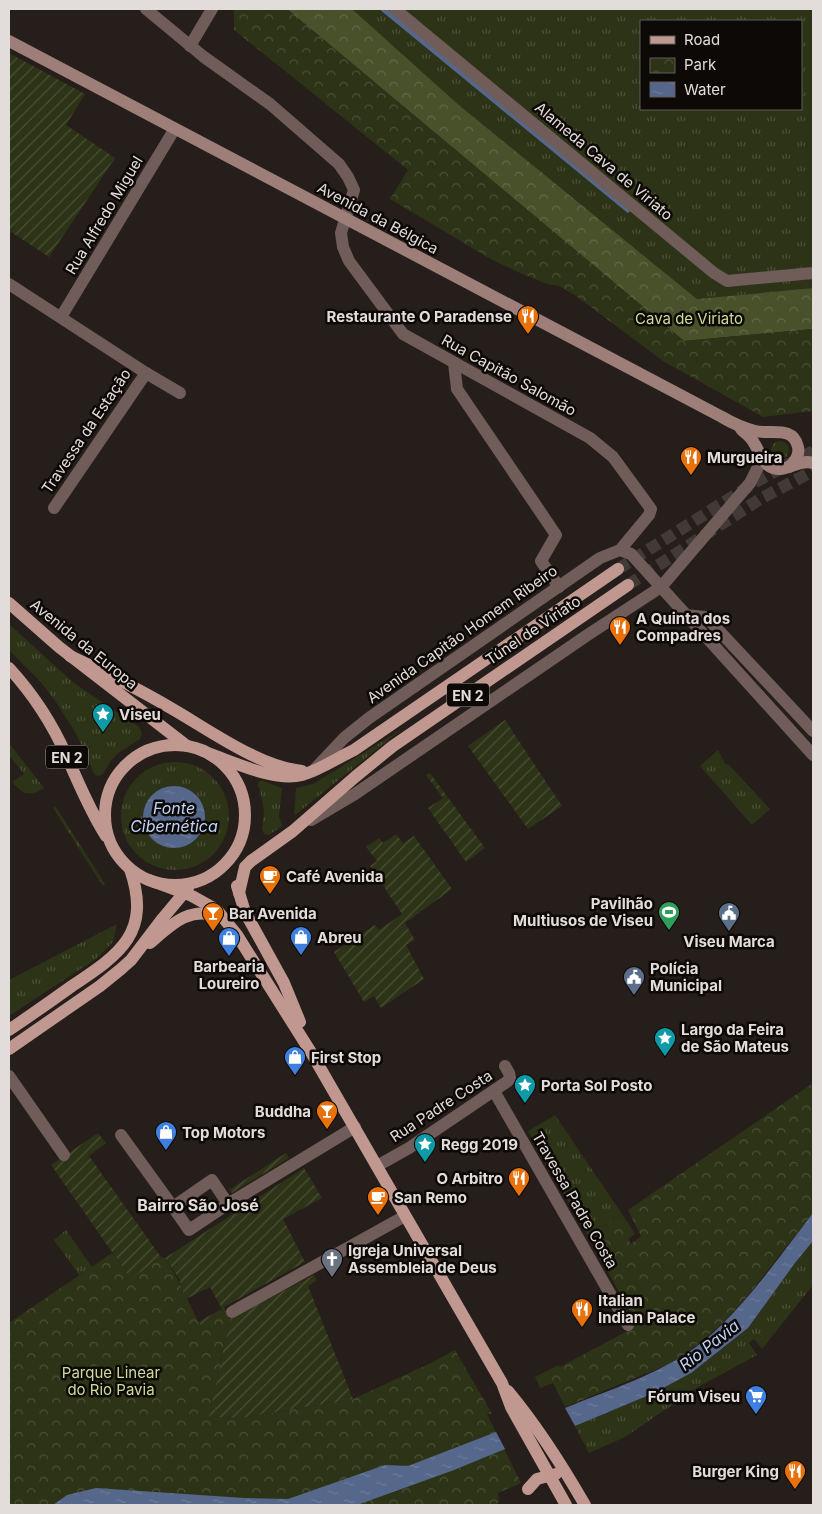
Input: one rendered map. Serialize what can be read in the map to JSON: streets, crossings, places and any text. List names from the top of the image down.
{
  "streets": {
    "main road": [
      "Avenida da Bélgica",
      "Túnel de Viriato",
      "Avenida da Europa",
      "EN 2"
    ],
    "street": [
      "Alameda Cava de Viriato",
      "Rua Alfredo Miguel",
      "Rua Capitão Salomão",
      "Travessa da Estação",
      "Avenida Capitão Homem Ribeiro",
      "Rua Padre Costa",
      "Travessa Padre Costa"
    ]
  },
  "crossings": [
    ["Rua Alfredo Miguel", "Avenida da Bélgica"],
    ["Avenida da Bélgica", "Rua Capitão Salomão"],
    ["Rua Capitão Salomão", "Avenida Capitão Homem Ribeiro"],
    ["Túnel de Viriato", "Avenida Capitão Homem Ribeiro"],
    ["Túnel de Viriato", "Avenida da Europa"],
    ["Túnel de Viriato", "EN 2"],
    ["Avenida da Europa", "EN 2"],
    ["Rua Padre Costa", "Travessa Padre Costa"]
  ],
  "districts": ["Bairro São José"],
  "water": ["Fonte Cibernética", "Rio Pavia"],
  "parks": ["Cava de Viriato", "Parque Linear do Rio Pavia"],
  "places": {
    "restaurant": [
      "Restaurante O Paradense",
      "Murgueira",
      "A Quinta dos Compadres",
      "O Arbitro",
      "Italian Indian Palace",
      "Burger King"
    ],
    "place": [
      "Viseu",
      "Largo da Feira de São Mateus",
      "Porta Sol Posto",
      "Regg 2019"
    ],
    "cafe": ["Café Avenida", "San Remo"],
    "sports": ["Pavilhão Multiusos de Viseu"],
    "bar": ["Bar Avenida", "Buddha"],
    "public building": ["Viseu Marca", "Polícia Municipal"],
    "shop": [
      "Abreu",
      "Barbearia Loureiro",
      "First Stop",
      "Top Motors"
    ],
    "church": ["Igreja Universal Assembleia de Deus"],
    "supermarket": ["Fórum Viseu"]
  },
  "legend": ["Road", "Park", "Water"]
}
